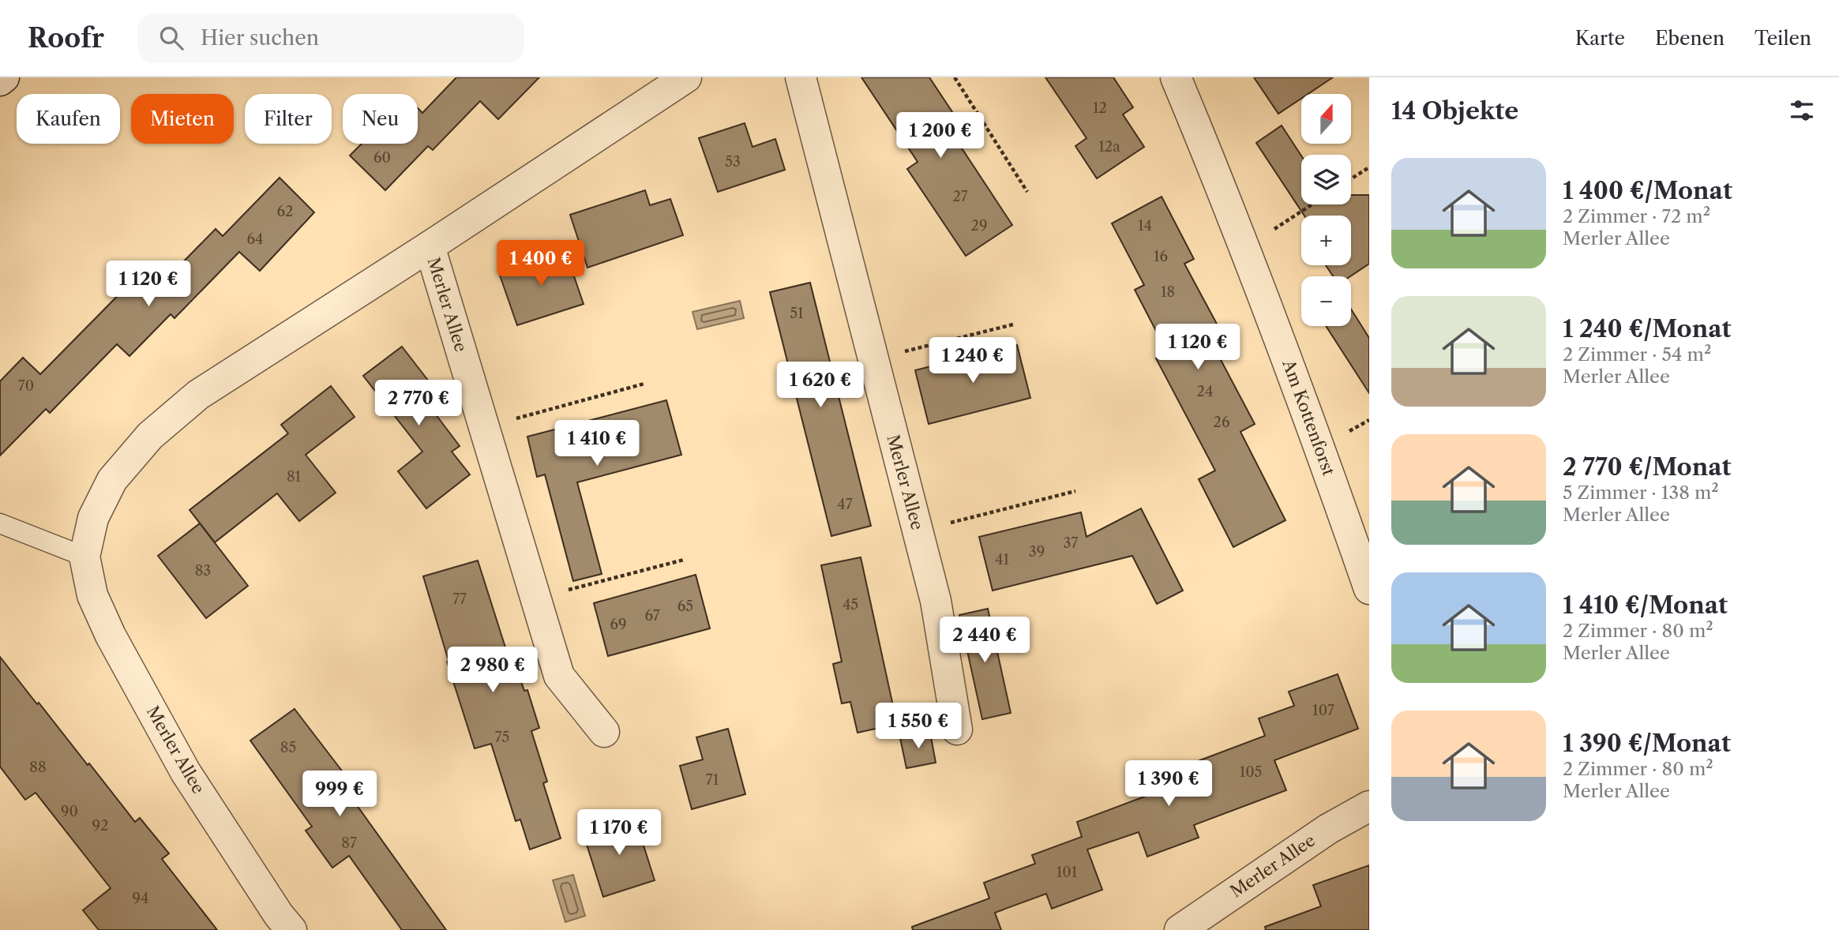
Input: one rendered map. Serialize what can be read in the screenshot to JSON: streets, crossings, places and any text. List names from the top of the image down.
{
  "streets": {
    "street": ["Merler Allee", "Am Kottenforst"]
  },
  "house_numbers": [
    "12",
    "12a",
    "60",
    "53",
    "27",
    "62",
    "29",
    "14",
    "64",
    "16",
    "18",
    "51",
    "70",
    "24",
    "26",
    "81",
    "47",
    "37",
    "39",
    "41",
    "83",
    "77",
    "45",
    "65",
    "67",
    "69",
    "107",
    "75",
    "85",
    "88",
    "105",
    "71",
    "90",
    "92",
    "87",
    "101",
    "94"
  ],
  "north": "top",
  "page": {
    "header": "Roofr",
    "search": "Hier suchen",
    "nav": ["Karte", "Ebenen", "Teilen"],
    "heading": "14 Objekte",
    "map_buttons": ["+", "−"],
    "chip": [
      "Kaufen",
      "Mieten",
      "Filter",
      "Neu"
    ],
    "price": [
      "1 200 €",
      "1 400 €",
      "1 120 €",
      "1 120 €",
      "1 240 €",
      "1 620 €",
      "2 770 €",
      "1 410 €",
      "2 440 €",
      "2 980 €",
      "1 550 €",
      "1 390 €",
      "999 €",
      "1 170 €"
    ],
    "list": [
      {
        "name": "1 400 €/Monat",
        "note": "2 Zimmer · 72 m² · Merler Allee"
      },
      {
        "name": "1 240 €/Monat",
        "note": "2 Zimmer · 54 m² · Merler Allee"
      },
      {
        "name": "2 770 €/Monat",
        "note": "5 Zimmer · 138 m² · Merler Allee"
      },
      {
        "name": "1 410 €/Monat",
        "note": "2 Zimmer · 80 m² · Merler Allee"
      },
      {
        "name": "1 390 €/Monat",
        "note": "2 Zimmer · 80 m² · Merler Allee"
      }
    ]
  }
}
